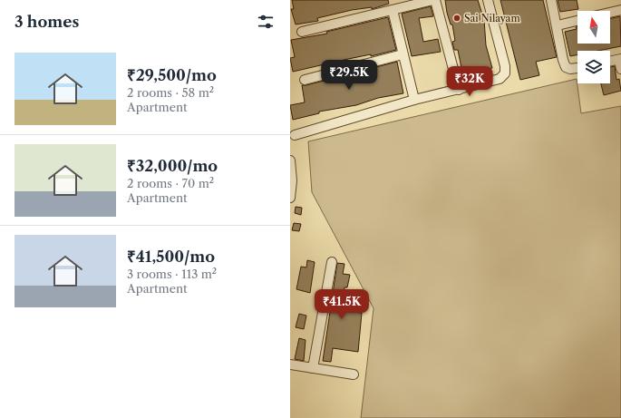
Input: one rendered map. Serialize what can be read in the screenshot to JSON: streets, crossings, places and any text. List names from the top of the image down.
{
  "places": ["Sai Nilayam"],
  "north": "top",
  "page": {
    "heading": "3 homes",
    "list": [
      {
        "name": "₹29,500/mo",
        "note": "2 rooms · 58 m² · Apartment"
      },
      {
        "name": "₹32,000/mo",
        "note": "2 rooms · 70 m² · Apartment"
      },
      {
        "name": "₹41,500/mo",
        "note": "3 rooms · 113 m² · Apartment"
      }
    ],
    "price": ["₹29.5K", "₹32K", "₹41.5K"]
  }
}
